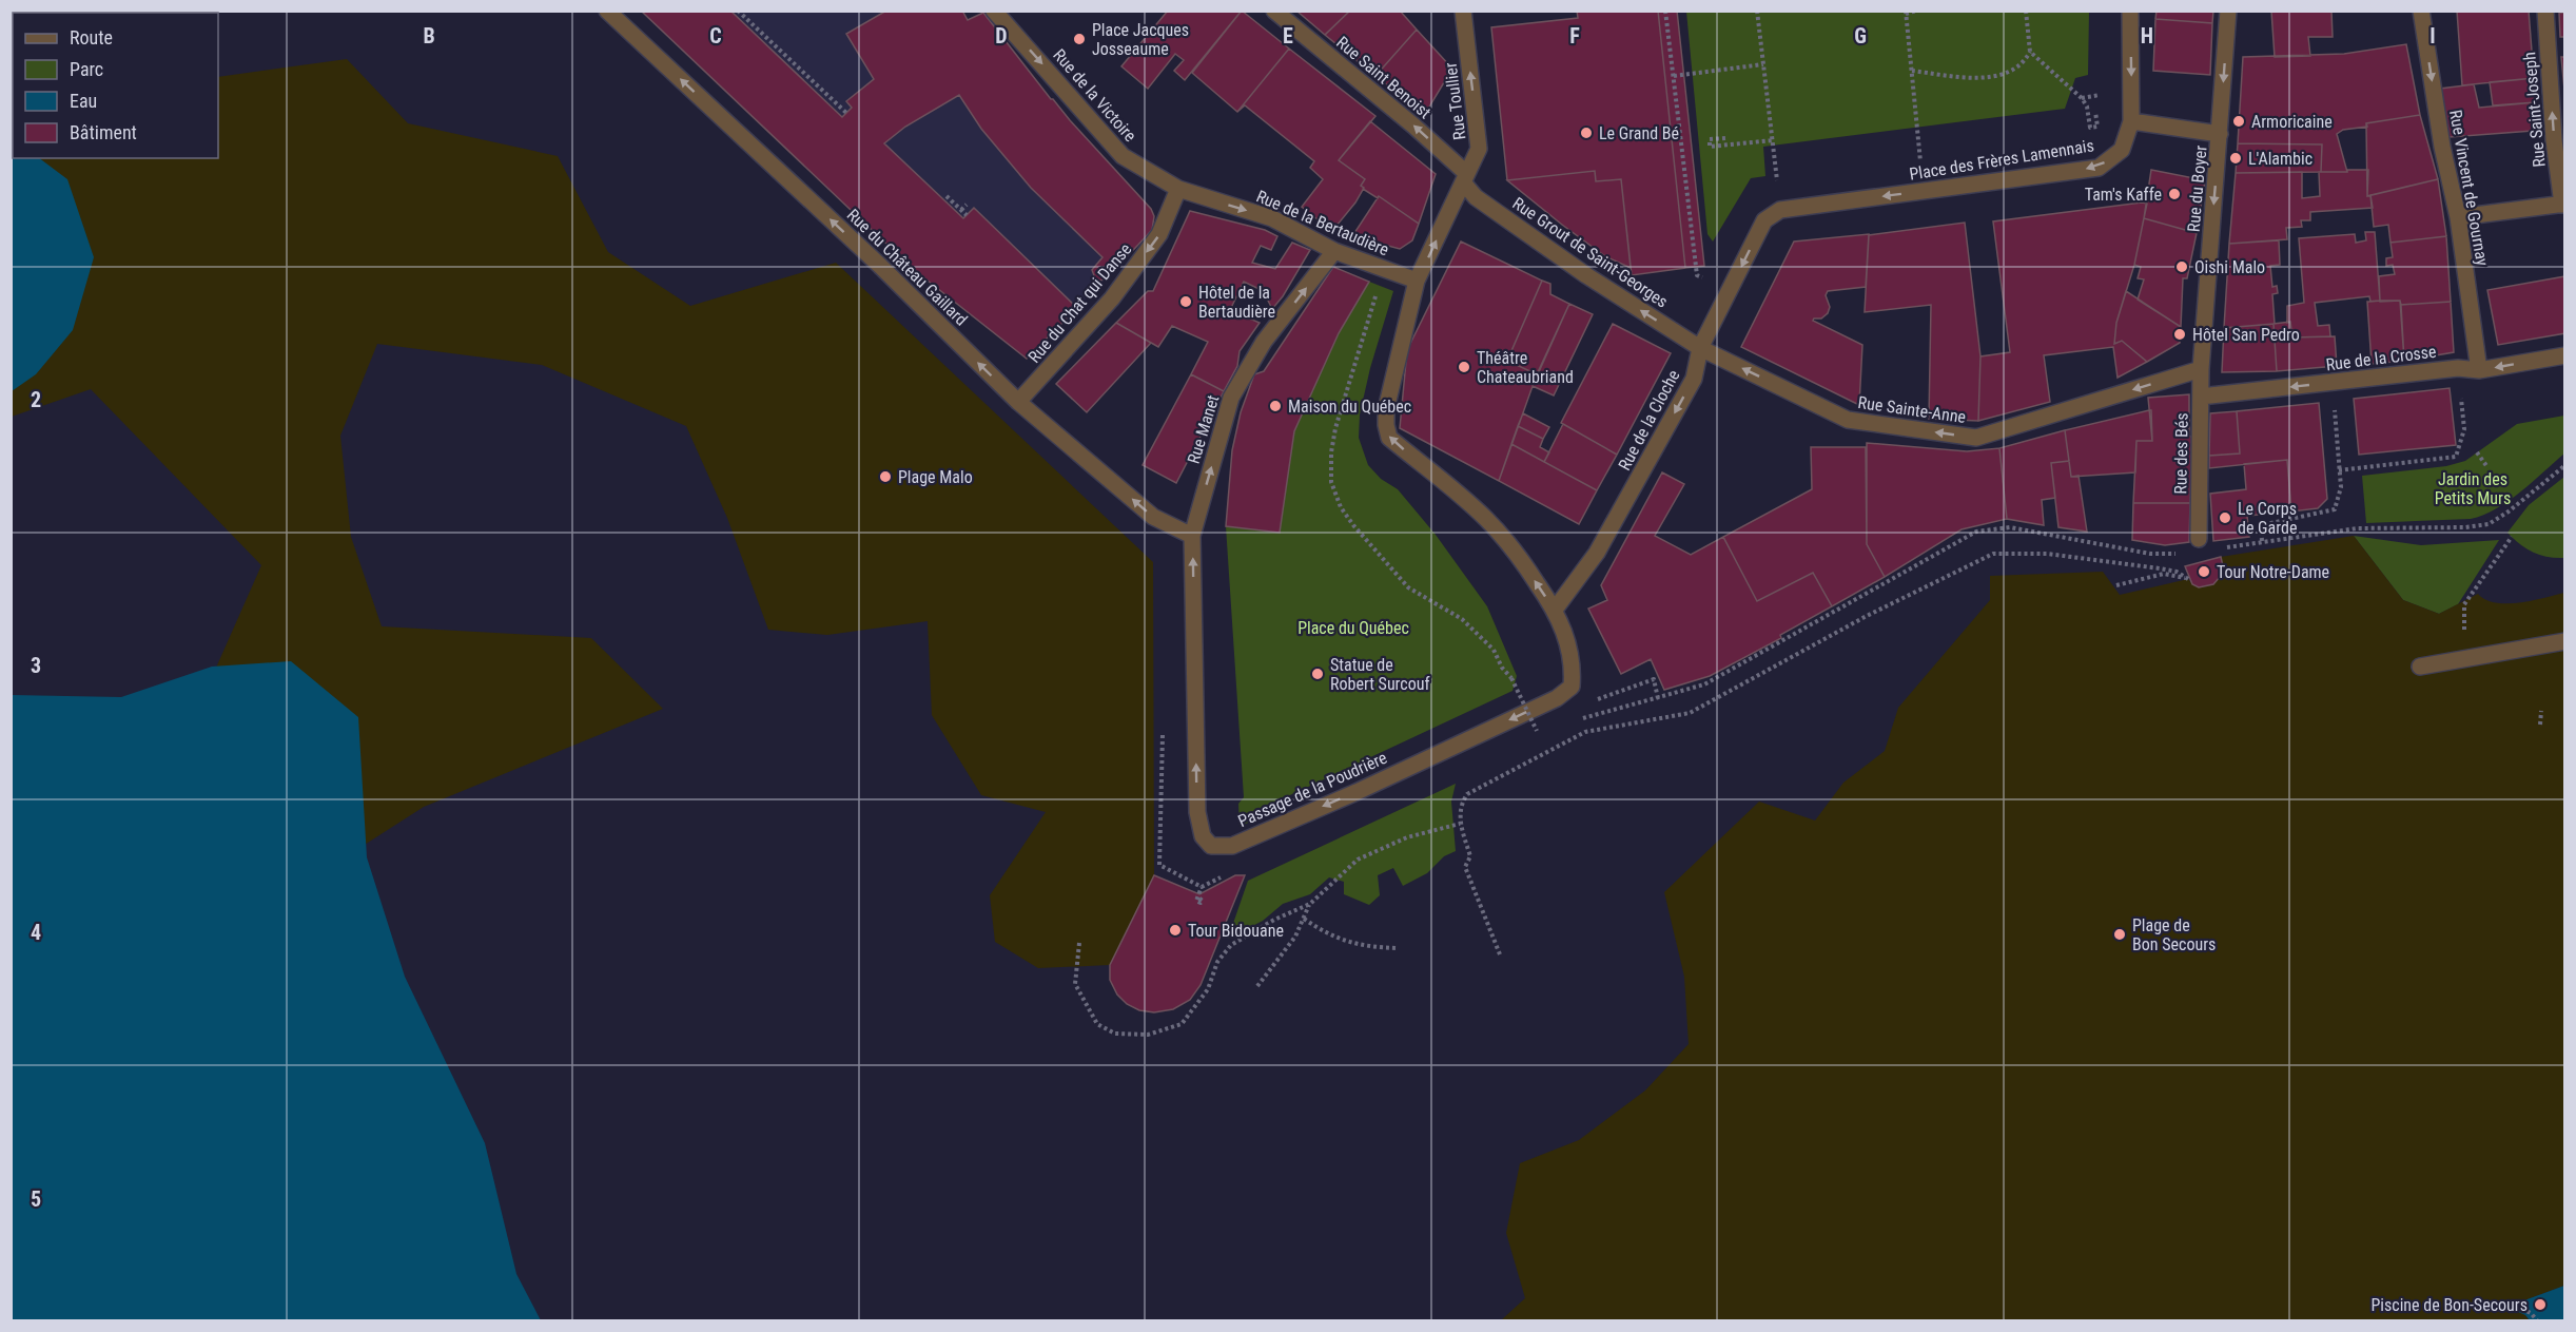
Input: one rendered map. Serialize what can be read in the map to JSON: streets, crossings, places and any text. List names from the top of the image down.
{
  "streets": {
    "street": [
      "Rue Saint Benoist",
      "Rue de la Victoire",
      "Rue Toullier",
      "Rue Saint-Joseph",
      "Place des Frères Lamennais",
      "Rue Vincent de Gournay",
      "Rue du Boyer",
      "Rue de la Bertaudière",
      "Rue Grout de Saint-Georges",
      "Rue du Château Gaillard",
      "Rue du Chat qui Danse",
      "Rue de la Crosse",
      "Rue Sainte-Anne",
      "Rue de la Cloche",
      "Rue Manet",
      "Rue des Bés",
      "Passage de la Poudrière"
    ]
  },
  "crossings": [
    ["Rue Saint Benoist", "Rue Toullier"],
    ["Rue Saint Benoist", "Rue Grout de Saint-Georges"],
    ["Rue de la Victoire", "Rue de la Bertaudière"],
    ["Rue de la Victoire", "Rue du Chat qui Danse"],
    ["Rue Toullier", "Rue de la Bertaudière"],
    ["Rue Toullier", "Rue Grout de Saint-Georges"],
    ["Rue Toullier", "Rue de la Cloche"],
    ["Rue Toullier", "Passage de la Poudrière"],
    ["Place des Frères Lamennais", "Rue de la Cloche"],
    ["Rue Vincent de Gournay", "Rue de la Crosse"],
    ["Rue du Boyer", "Rue Sainte-Anne"],
    ["Rue du Boyer", "Rue des Bés"],
    ["Rue de la Bertaudière", "Rue du Chat qui Danse"],
    ["Rue de la Bertaudière", "Rue Manet"],
    ["Rue Grout de Saint-Georges", "Rue Sainte-Anne"],
    ["Rue Grout de Saint-Georges", "Rue de la Cloche"],
    ["Rue du Château Gaillard", "Rue du Chat qui Danse"],
    ["Rue du Château Gaillard", "Rue Manet"],
    ["Rue du Château Gaillard", "Passage de la Poudrière"],
    ["Rue de la Crosse", "Rue des Bés"],
    ["Rue Sainte-Anne", "Rue de la Cloche"],
    ["Rue Sainte-Anne", "Rue des Bés"],
    ["Rue Manet", "Passage de la Poudrière"]
  ],
  "one_way": [
    "Rue Saint Benoist",
    "Rue de la Victoire",
    "Rue Toullier",
    "Rue Saint-Joseph",
    "Place des Frères Lamennais",
    "Rue Vincent de Gournay",
    "Rue du Boyer",
    "Rue de la Bertaudière",
    "Rue Grout de Saint-Georges",
    "Rue du Château Gaillard",
    "Rue du Chat qui Danse",
    "Rue de la Crosse",
    "Rue Sainte-Anne",
    "Rue de la Cloche",
    "Rue Manet"
  ],
  "parks": ["Jardin des Petits Murs", "Place du Québec"],
  "places": [
    "Place Jacques Josseaume",
    "Armoricaine",
    "Le Grand Bé",
    "L'Alambic",
    "Tam's Kaffe",
    "Oishi Malo",
    "Hôtel de la Bertaudière",
    "Hôtel San Pedro",
    "Théâtre Chateaubriand",
    "Maison du Québec",
    "Plage Malo",
    "Le Corps de Garde",
    "Tour Notre-Dame",
    "Statue de Robert Surcouf",
    "Tour Bidouane",
    "Plage de Bon Secours",
    "Piscine de Bon-Secours"
  ],
  "legend": [
    "Route",
    "Parc",
    "Eau",
    "Bâtiment"
  ],
  "grid": {
    "columns": [
      "B",
      "C",
      "D",
      "E",
      "F",
      "G",
      "H",
      "I"
    ],
    "rows": [
      "2",
      "3",
      "4",
      "5"
    ]
  }
}
